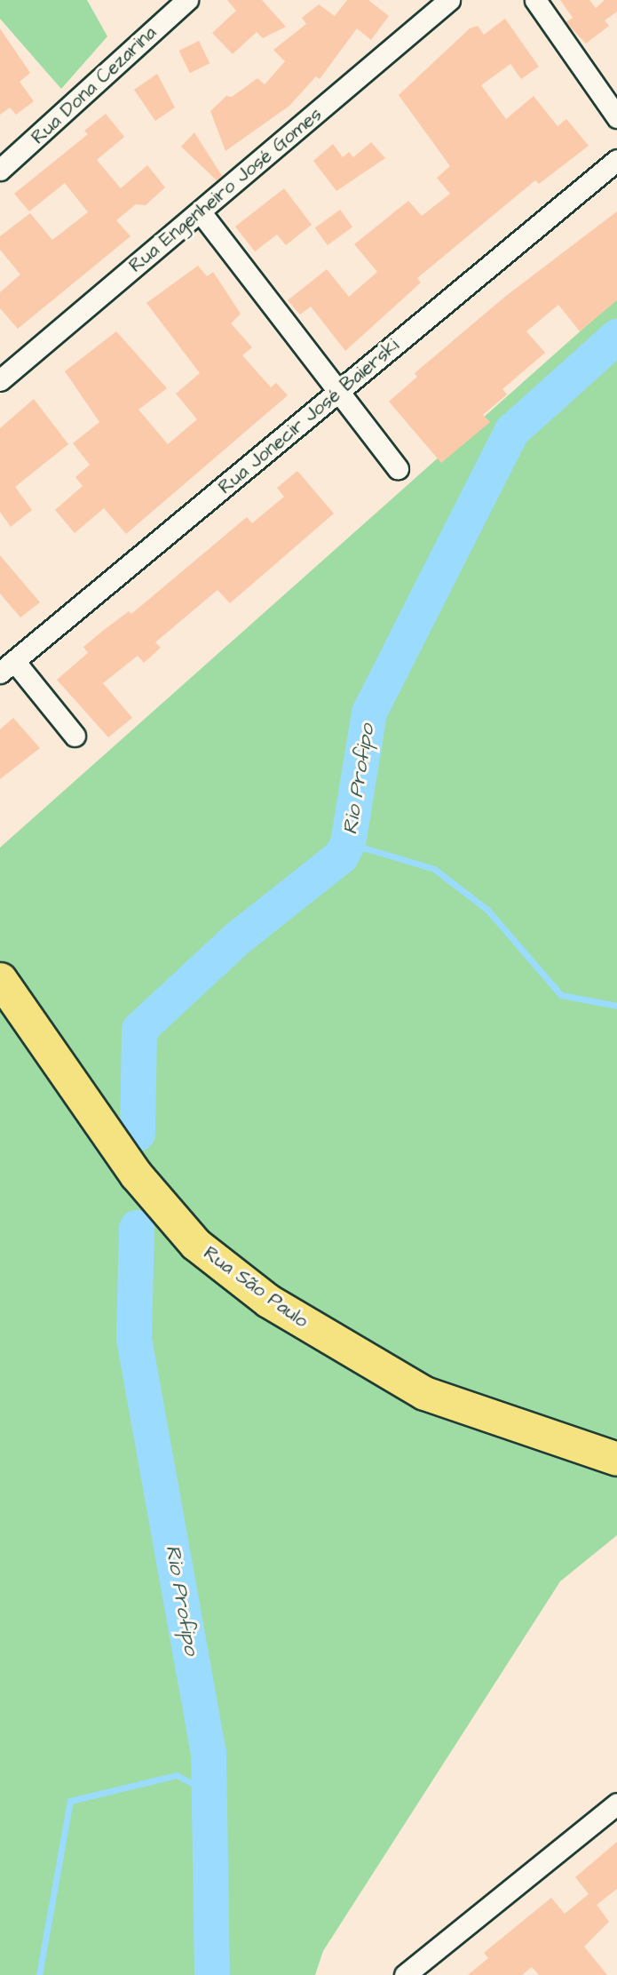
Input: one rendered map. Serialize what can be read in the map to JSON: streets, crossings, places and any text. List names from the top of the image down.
{
  "streets": {
    "main road": ["Rua São Paulo"],
    "street": ["Rua Dona Cezarina", "Rua Engenheiro José Gomes", "Rua Jonecir José Baierski"]
  },
  "water": ["Rio Profipo"]
}
